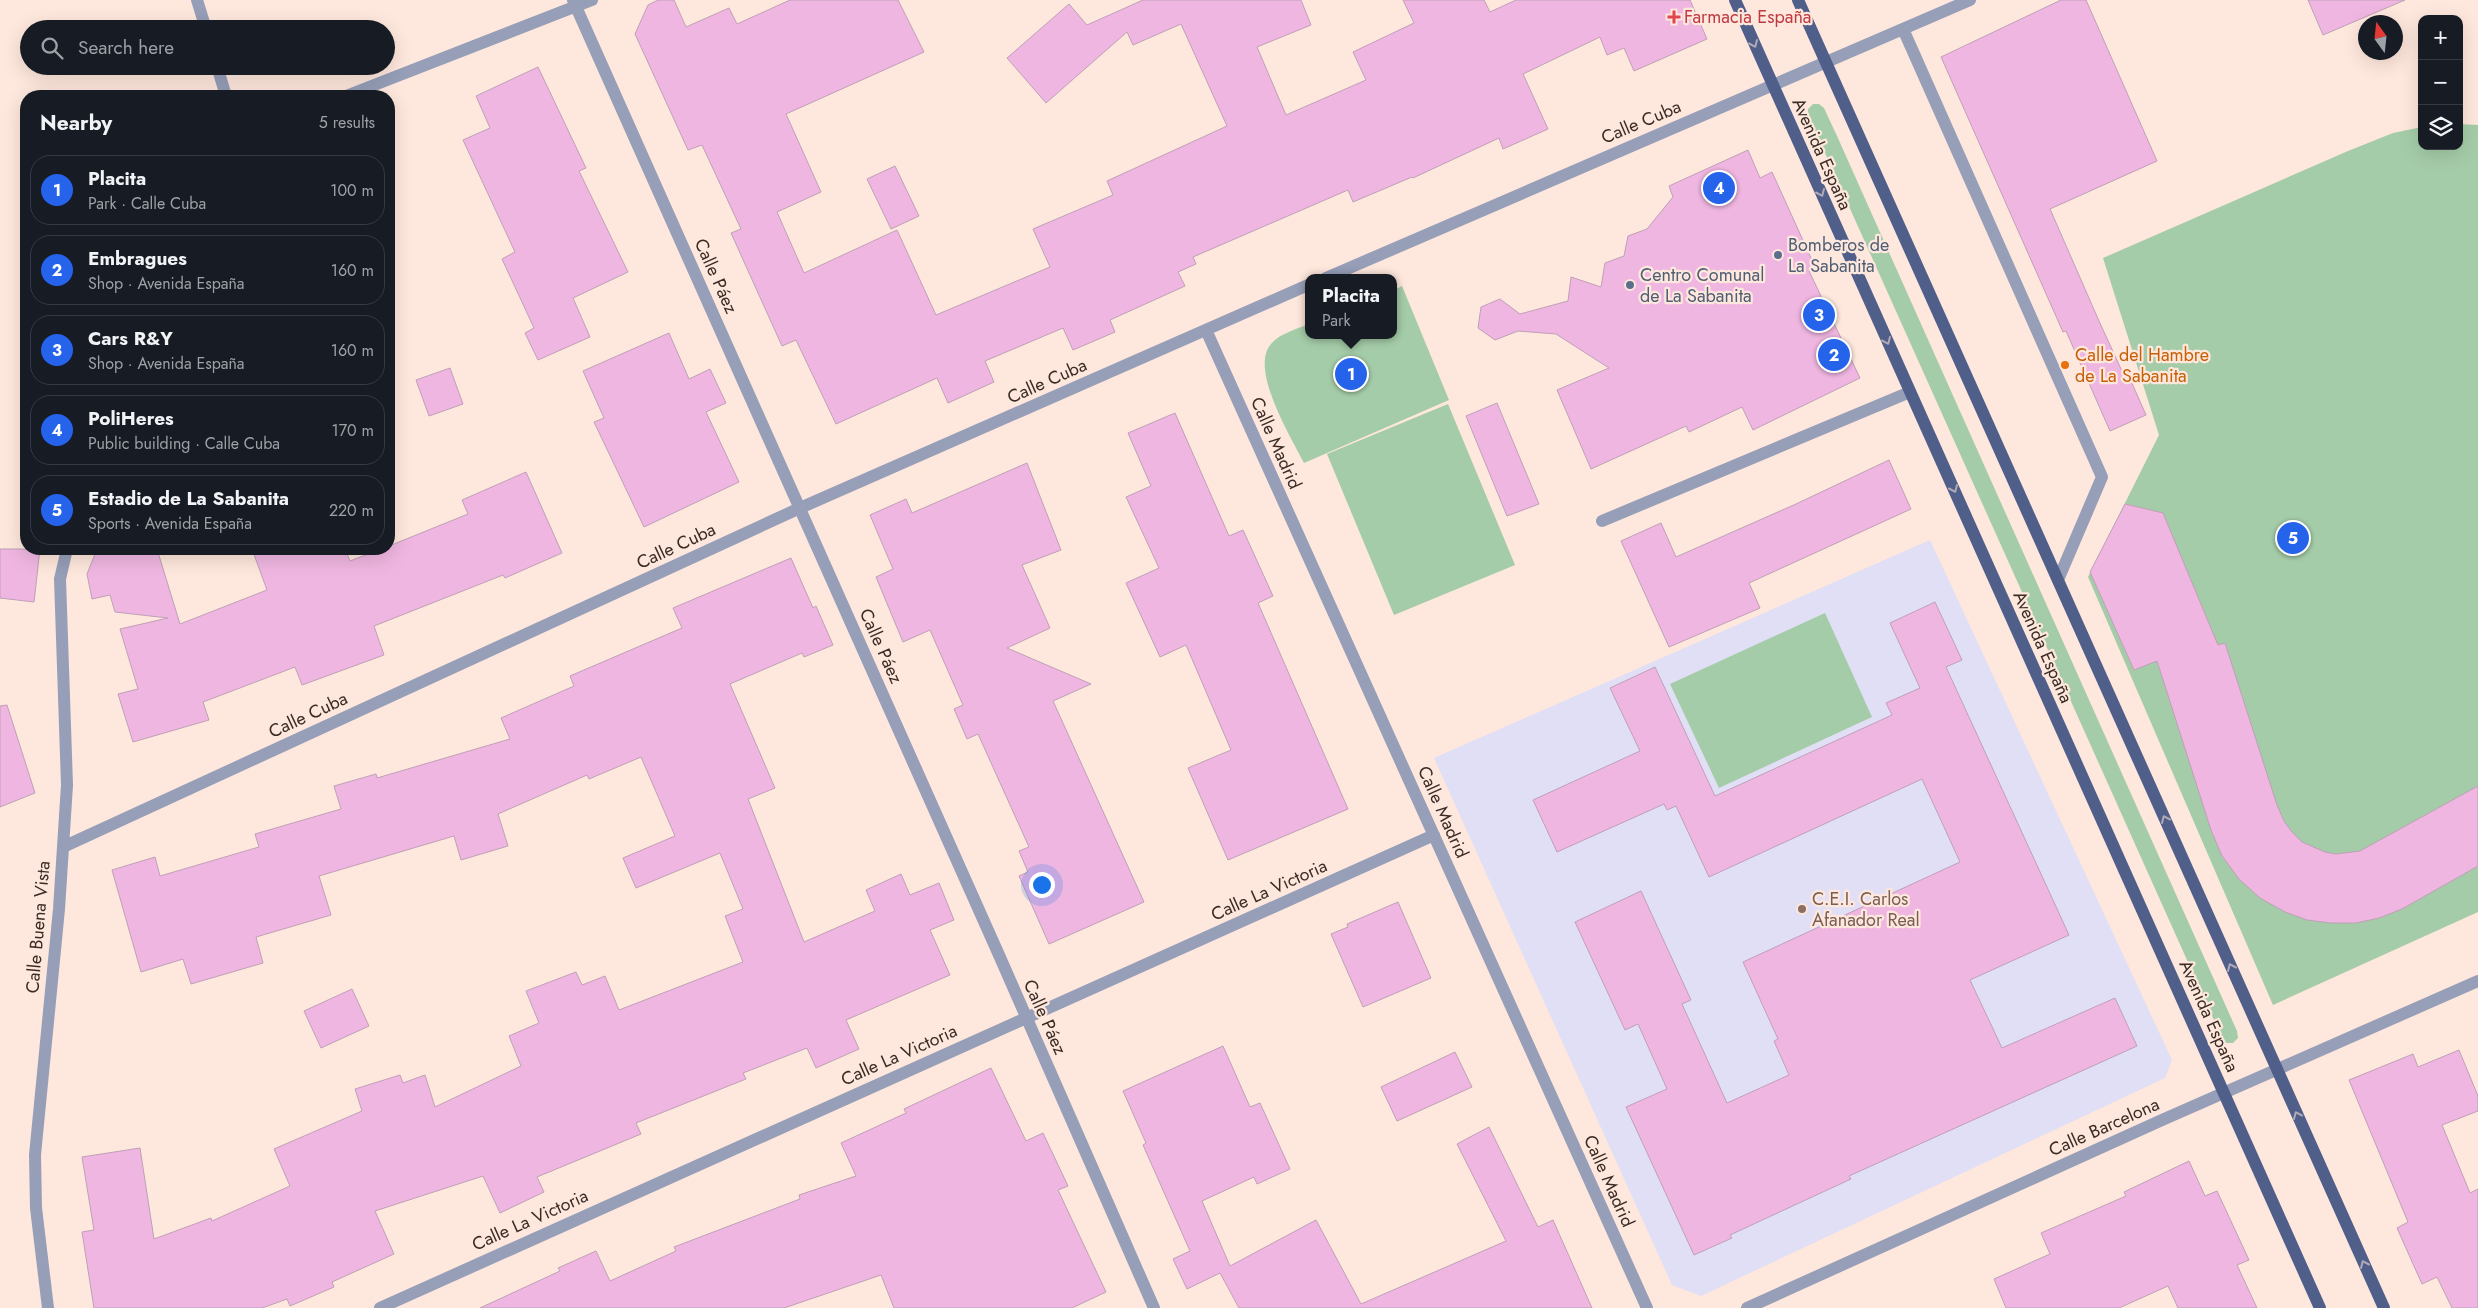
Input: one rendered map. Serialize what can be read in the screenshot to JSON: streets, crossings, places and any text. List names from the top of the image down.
{
  "streets": {
    "main road": ["Avenida España"],
    "street": [
      "Calle Cuba",
      "Calle Páez",
      "Calle Madrid",
      "Calle La Victoria",
      "Calle Buena Vista",
      "Calle Barcelona"
    ]
  },
  "crossings": [
    ["Calle Cuba", "Avenida España"],
    ["Calle Cuba", "Calle Páez"],
    ["Calle Cuba", "Calle Madrid"],
    ["Calle Cuba", "Calle Buena Vista"],
    ["Avenida España", "Calle Barcelona"],
    ["Calle Páez", "Calle La Victoria"],
    ["Calle Madrid", "Calle La Victoria"]
  ],
  "places": {
    "health": ["Farmacia España"],
    "other": [
      "Bomberos de La Sabanita",
      "Centro Comunal de La Sabanita",
      "Calle del Hambre de La Sabanita",
      "C.E.I. Carlos Afanador Real"
    ]
  },
  "north": "top",
  "page": {
    "map_buttons": ["+", "−"],
    "search": "Search here",
    "heading": ["Nearby", "5 results"],
    "list": [
      {
        "mark": "1",
        "name": "Placita",
        "note": "Park · Calle Cuba",
        "value": "100 m"
      },
      {
        "mark": "2",
        "name": "Embragues",
        "note": "Shop · Avenida España",
        "value": "160 m"
      },
      {
        "mark": "3",
        "name": "Cars R&Y",
        "note": "Shop · Avenida España",
        "value": "160 m"
      },
      {
        "mark": "4",
        "name": "PoliHeres",
        "note": "Public building · Calle Cuba",
        "value": "170 m"
      },
      {
        "mark": "5",
        "name": "Estadio de La Sabanita",
        "note": "Sports · Avenida España",
        "value": "220 m"
      }
    ],
    "pins": [
      "4",
      "3",
      "2",
      "1",
      "5"
    ],
    "popup": ["Placita", "Park"]
  }
}
